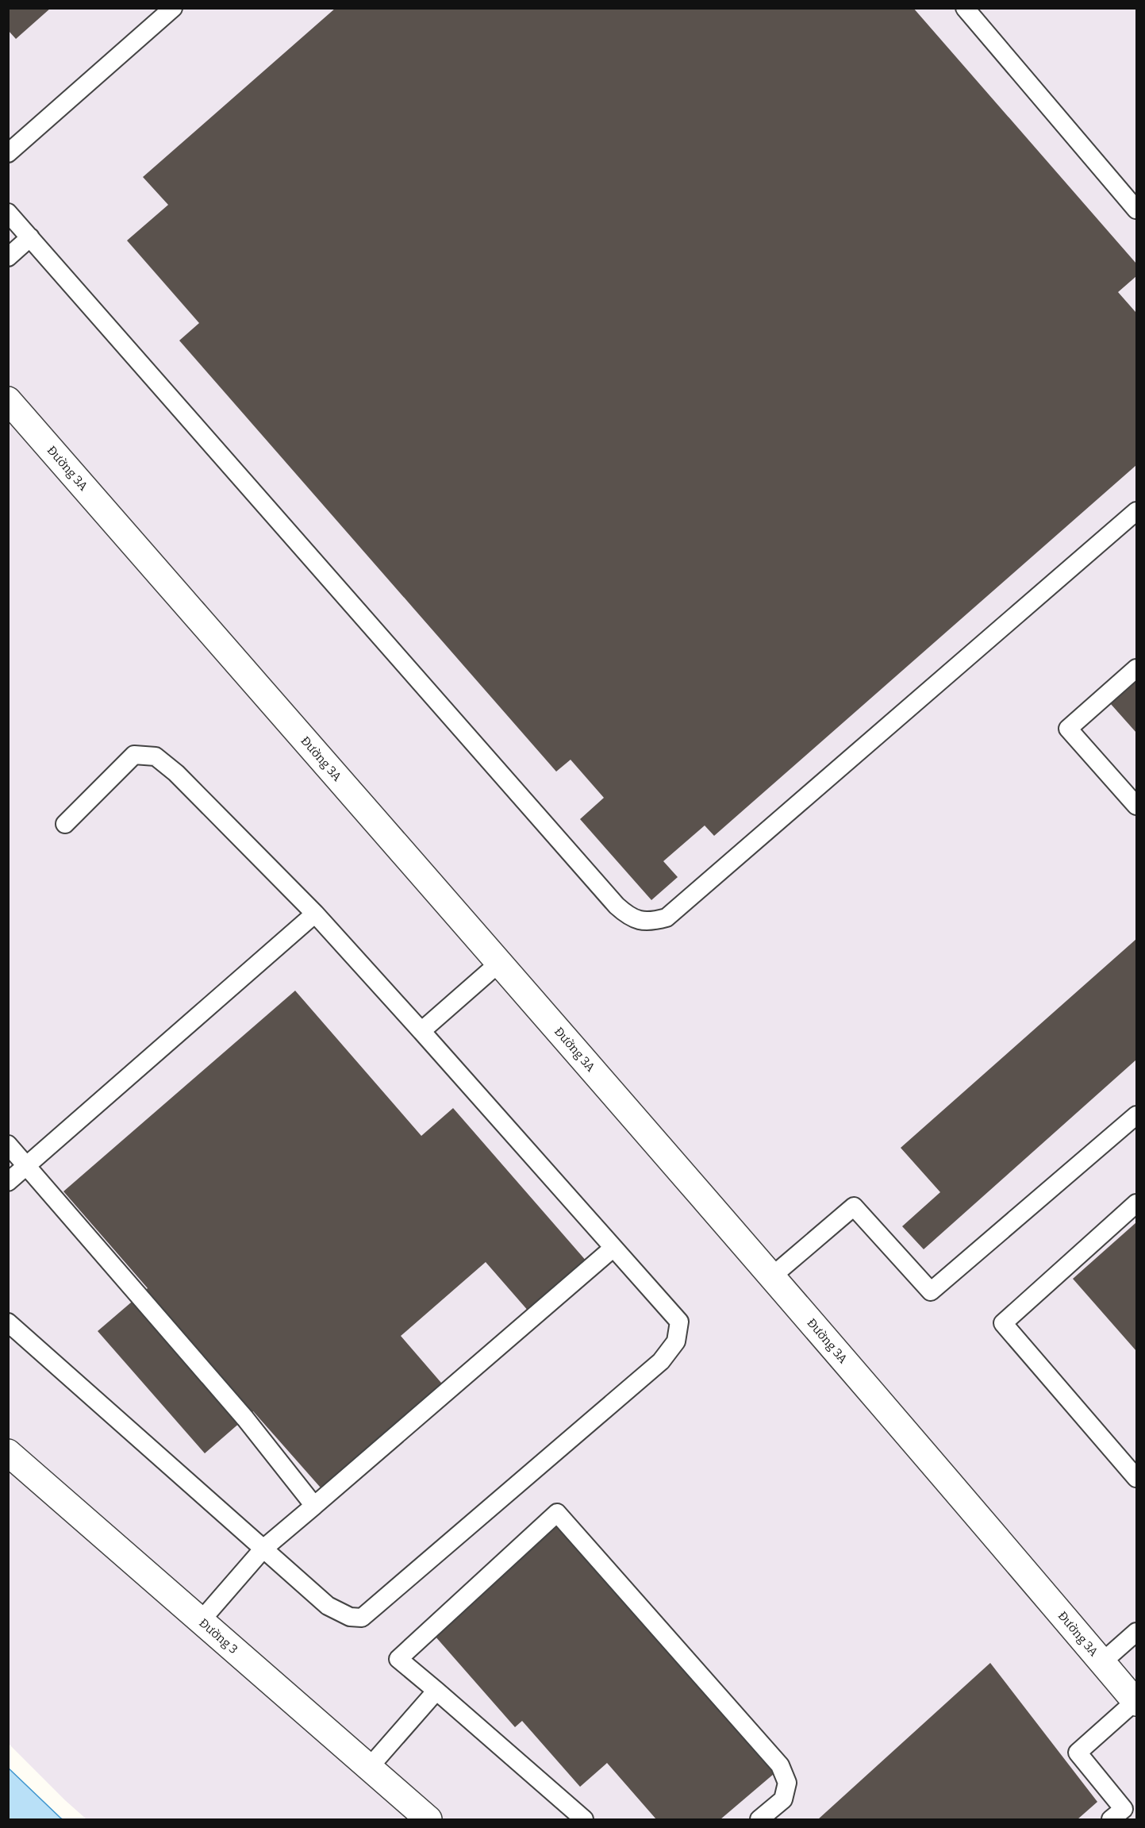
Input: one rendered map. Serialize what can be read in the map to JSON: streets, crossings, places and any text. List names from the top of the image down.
{
  "streets": {
    "street": ["Đường 3A", "Đường 3"]
  }
}
